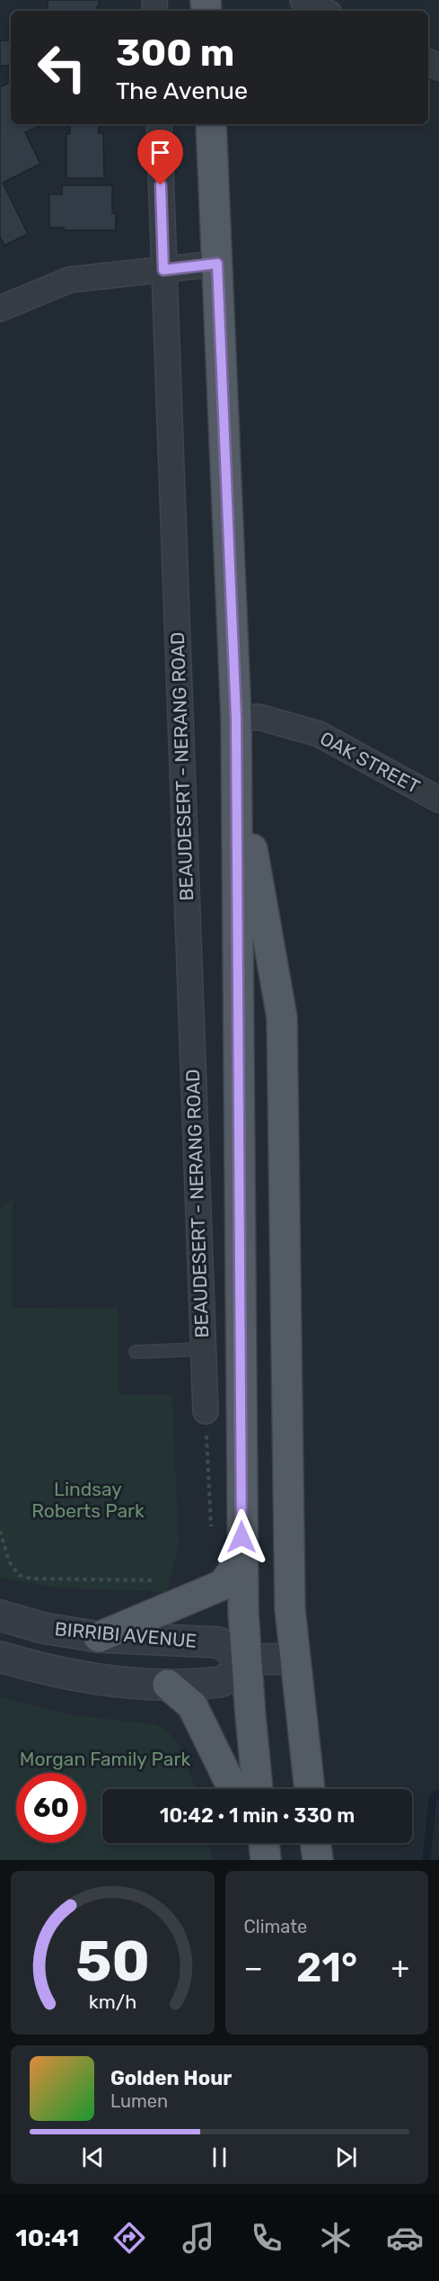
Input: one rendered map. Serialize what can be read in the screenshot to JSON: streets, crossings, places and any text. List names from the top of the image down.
{
  "streets": {
    "main road": ["BEAUDESERT - NERANG ROAD"],
    "street": ["OAK STREET", "BIRRIBI AVENUE"]
  },
  "crossings": [
    ["OAK STREET", "BEAUDESERT - NERANG ROAD"],
    ["BEAUDESERT - NERANG ROAD", "BIRRIBI AVENUE"]
  ],
  "parks": ["Lindsay Roberts Park", "Morgan Family Park"],
  "page": {
    "turn": ["300 m", "The Avenue"],
    "limit": "60",
    "trip": "10:42 · 1 min · 330 m",
    "tile": "Climate",
    "heat": ["−", "21°", "+"],
    "song": ["Golden Hour", "Lumen"],
    "tabs": "10:41",
    "gauge": ["50", "km/h"]
  }
}
